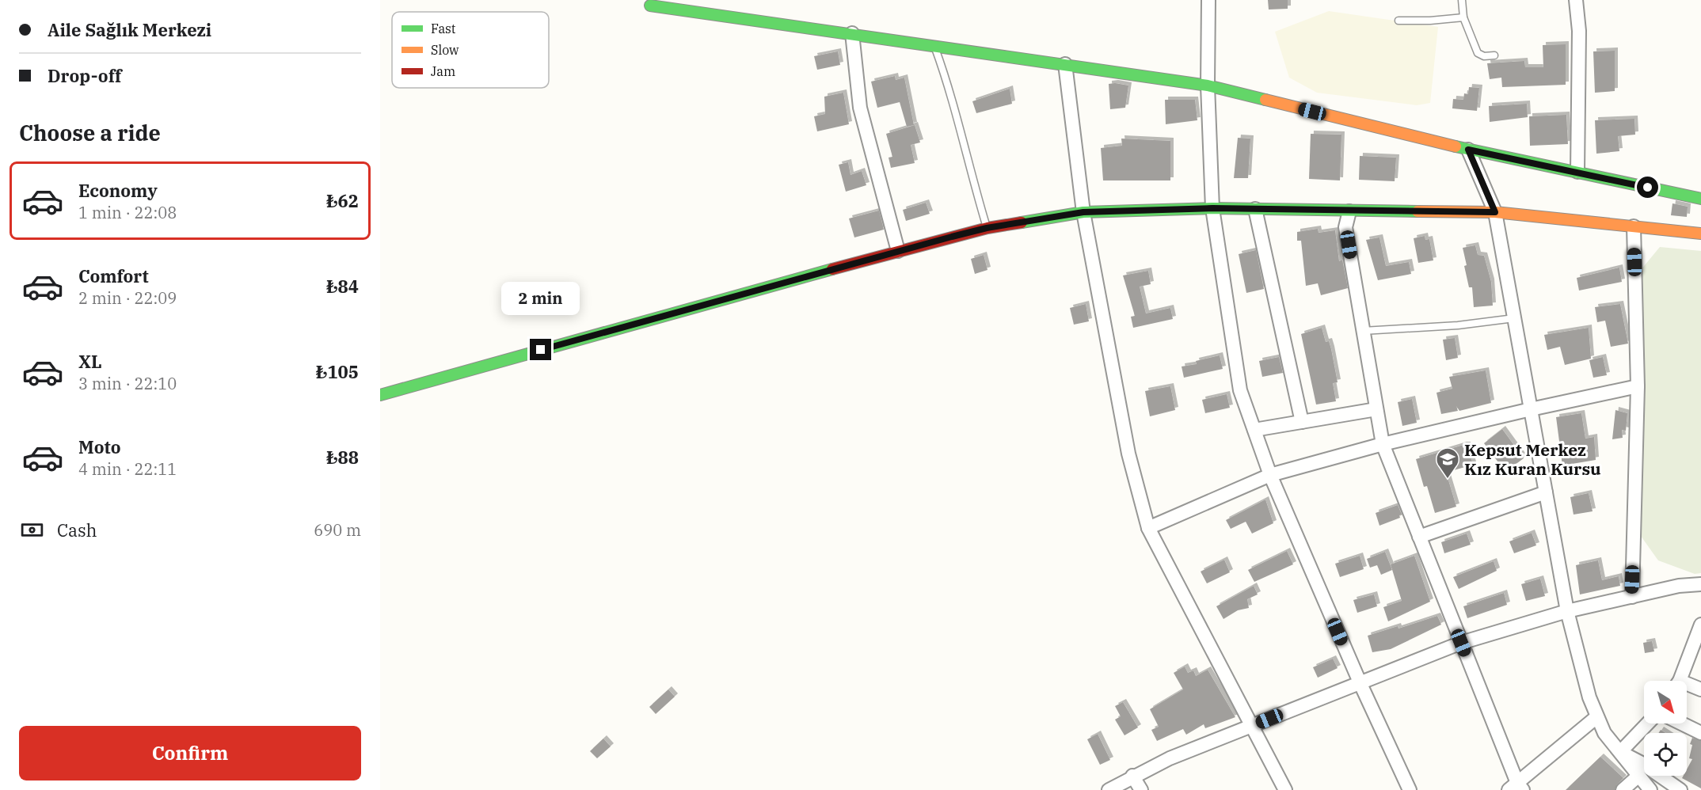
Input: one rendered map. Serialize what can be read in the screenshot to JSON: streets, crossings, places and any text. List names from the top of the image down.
{
  "places": {
    "school or university": ["Kepsut Merkez Kız Kuran Kursu"]
  },
  "legend": ["Fast", "Slow", "Jam"],
  "north": "bottom right",
  "page": {
    "banner": ["Aile Sağlık Merkezi", "Drop-off"],
    "heading": "Choose a ride",
    "list": [
      {
        "name": "Economy",
        "note": "1 min · 22:08",
        "value": "₺62"
      },
      {
        "name": "Comfort",
        "note": "2 min · 22:09",
        "value": "₺84"
      },
      {
        "name": "XL",
        "note": "3 min · 22:10",
        "value": "₺105"
      },
      {
        "name": "Moto",
        "note": "4 min · 22:11",
        "value": "₺88"
      }
    ],
    "bubble": "2 min",
    "pay": ["Cash", "690 m"],
    "buttons": "Confirm"
  }
}
